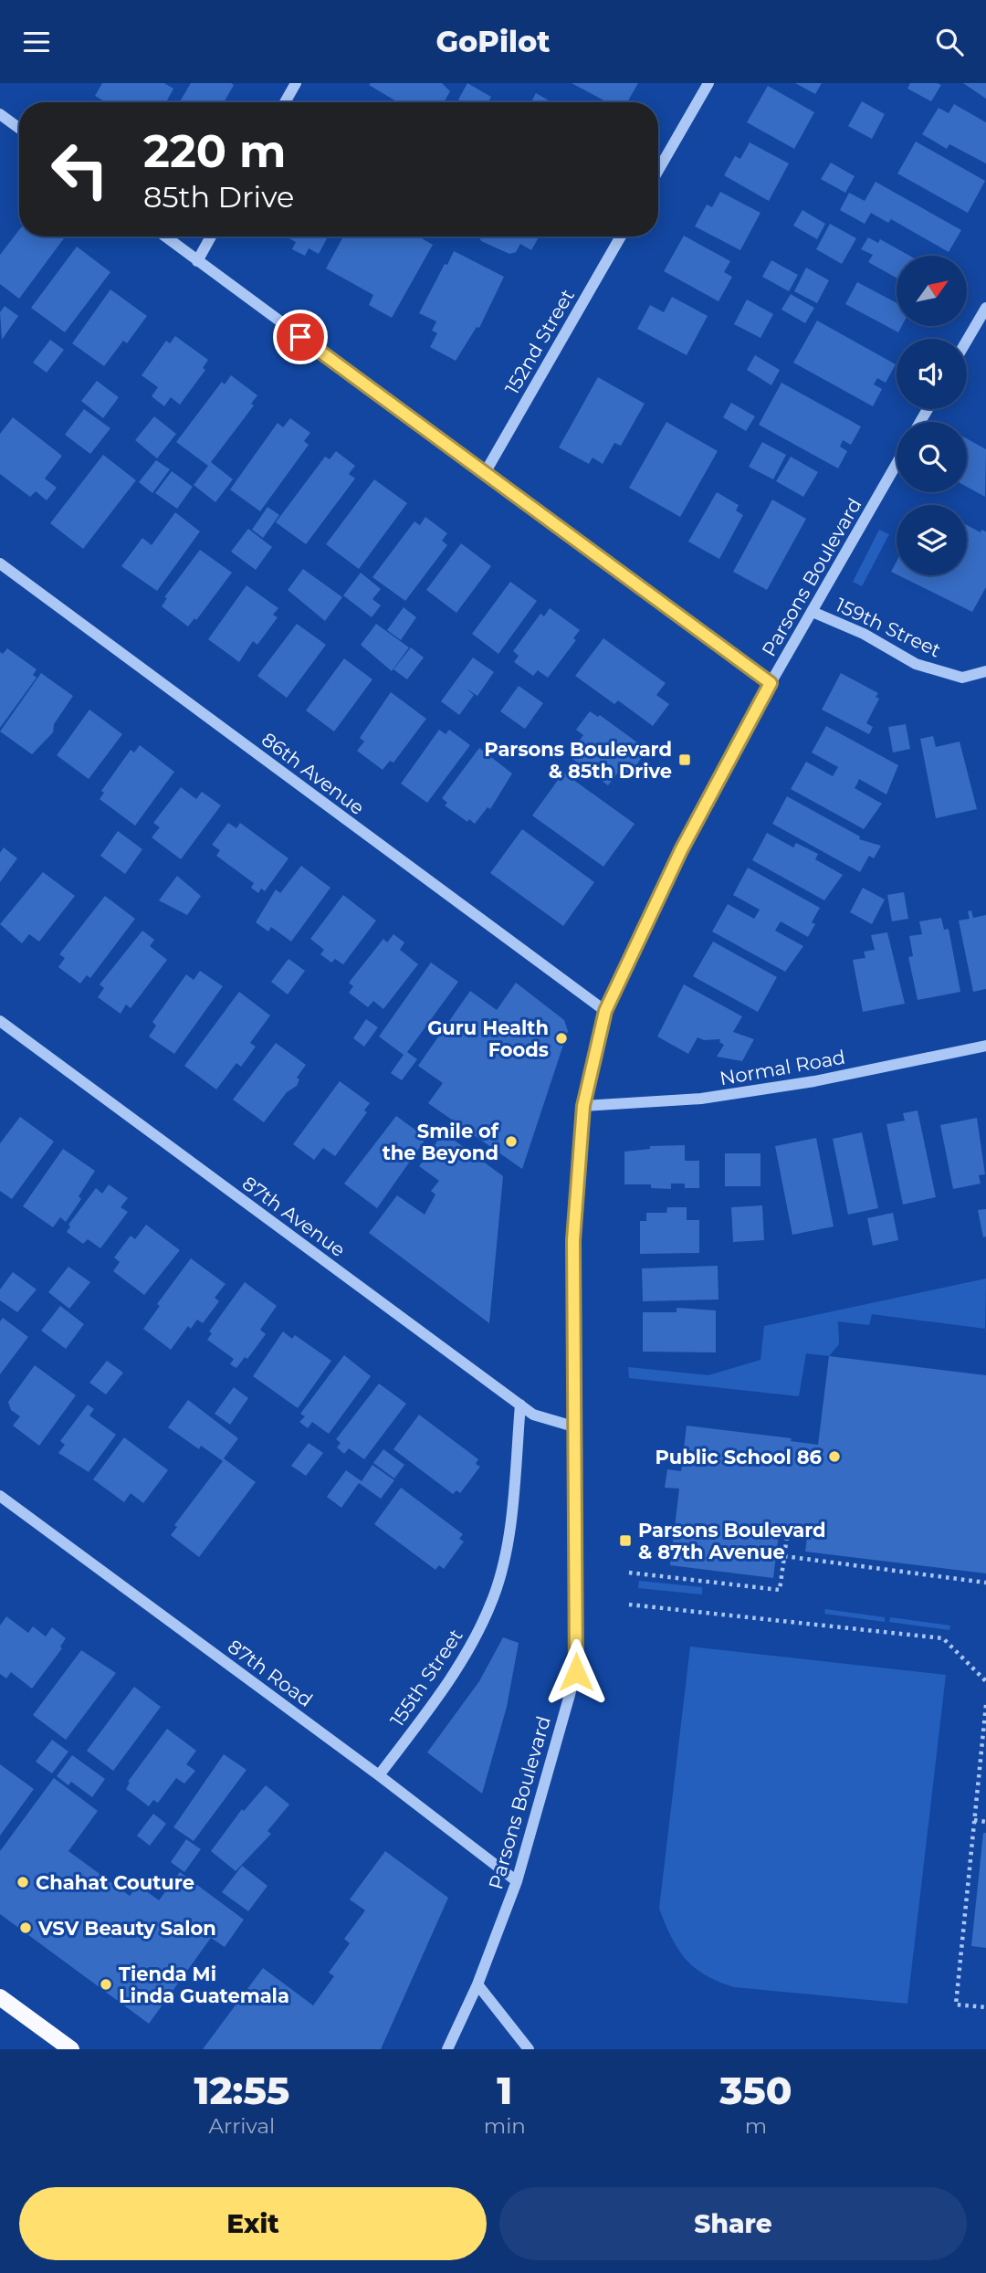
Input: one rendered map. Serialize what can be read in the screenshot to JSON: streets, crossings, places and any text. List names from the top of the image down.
{
  "streets": {
    "street": [
      "152nd Street",
      "Parsons Boulevard",
      "159th Street",
      "86th Avenue",
      "Normal Road",
      "87th Avenue",
      "87th Road",
      "155th Street"
    ]
  },
  "crossings": [
    ["Parsons Boulevard", "159th Street"],
    ["Parsons Boulevard", "86th Avenue"],
    ["Parsons Boulevard", "Normal Road"],
    ["Parsons Boulevard", "87th Avenue"],
    ["Parsons Boulevard", "87th Road"],
    ["87th Avenue", "155th Street"],
    ["87th Road", "155th Street"]
  ],
  "places": {
    "transit": ["Parsons Boulevard & 85th Drive", "Parsons Boulevard & 87th Avenue"],
    "other": [
      "Guru Health Foods",
      "Smile of the Beyond",
      "Public School 86",
      "Chahat Couture",
      "VSV Beauty Salon",
      "Tienda Mi Linda Guatemala"
    ]
  },
  "north": "top right",
  "page": {
    "header": "GoPilot",
    "turn": ["220 m", "85th Drive"],
    "eta": [
      "12:55",
      "Arrival",
      "1",
      "min",
      "350",
      "m"
    ],
    "buttons": ["Exit", "Share"]
  }
}
